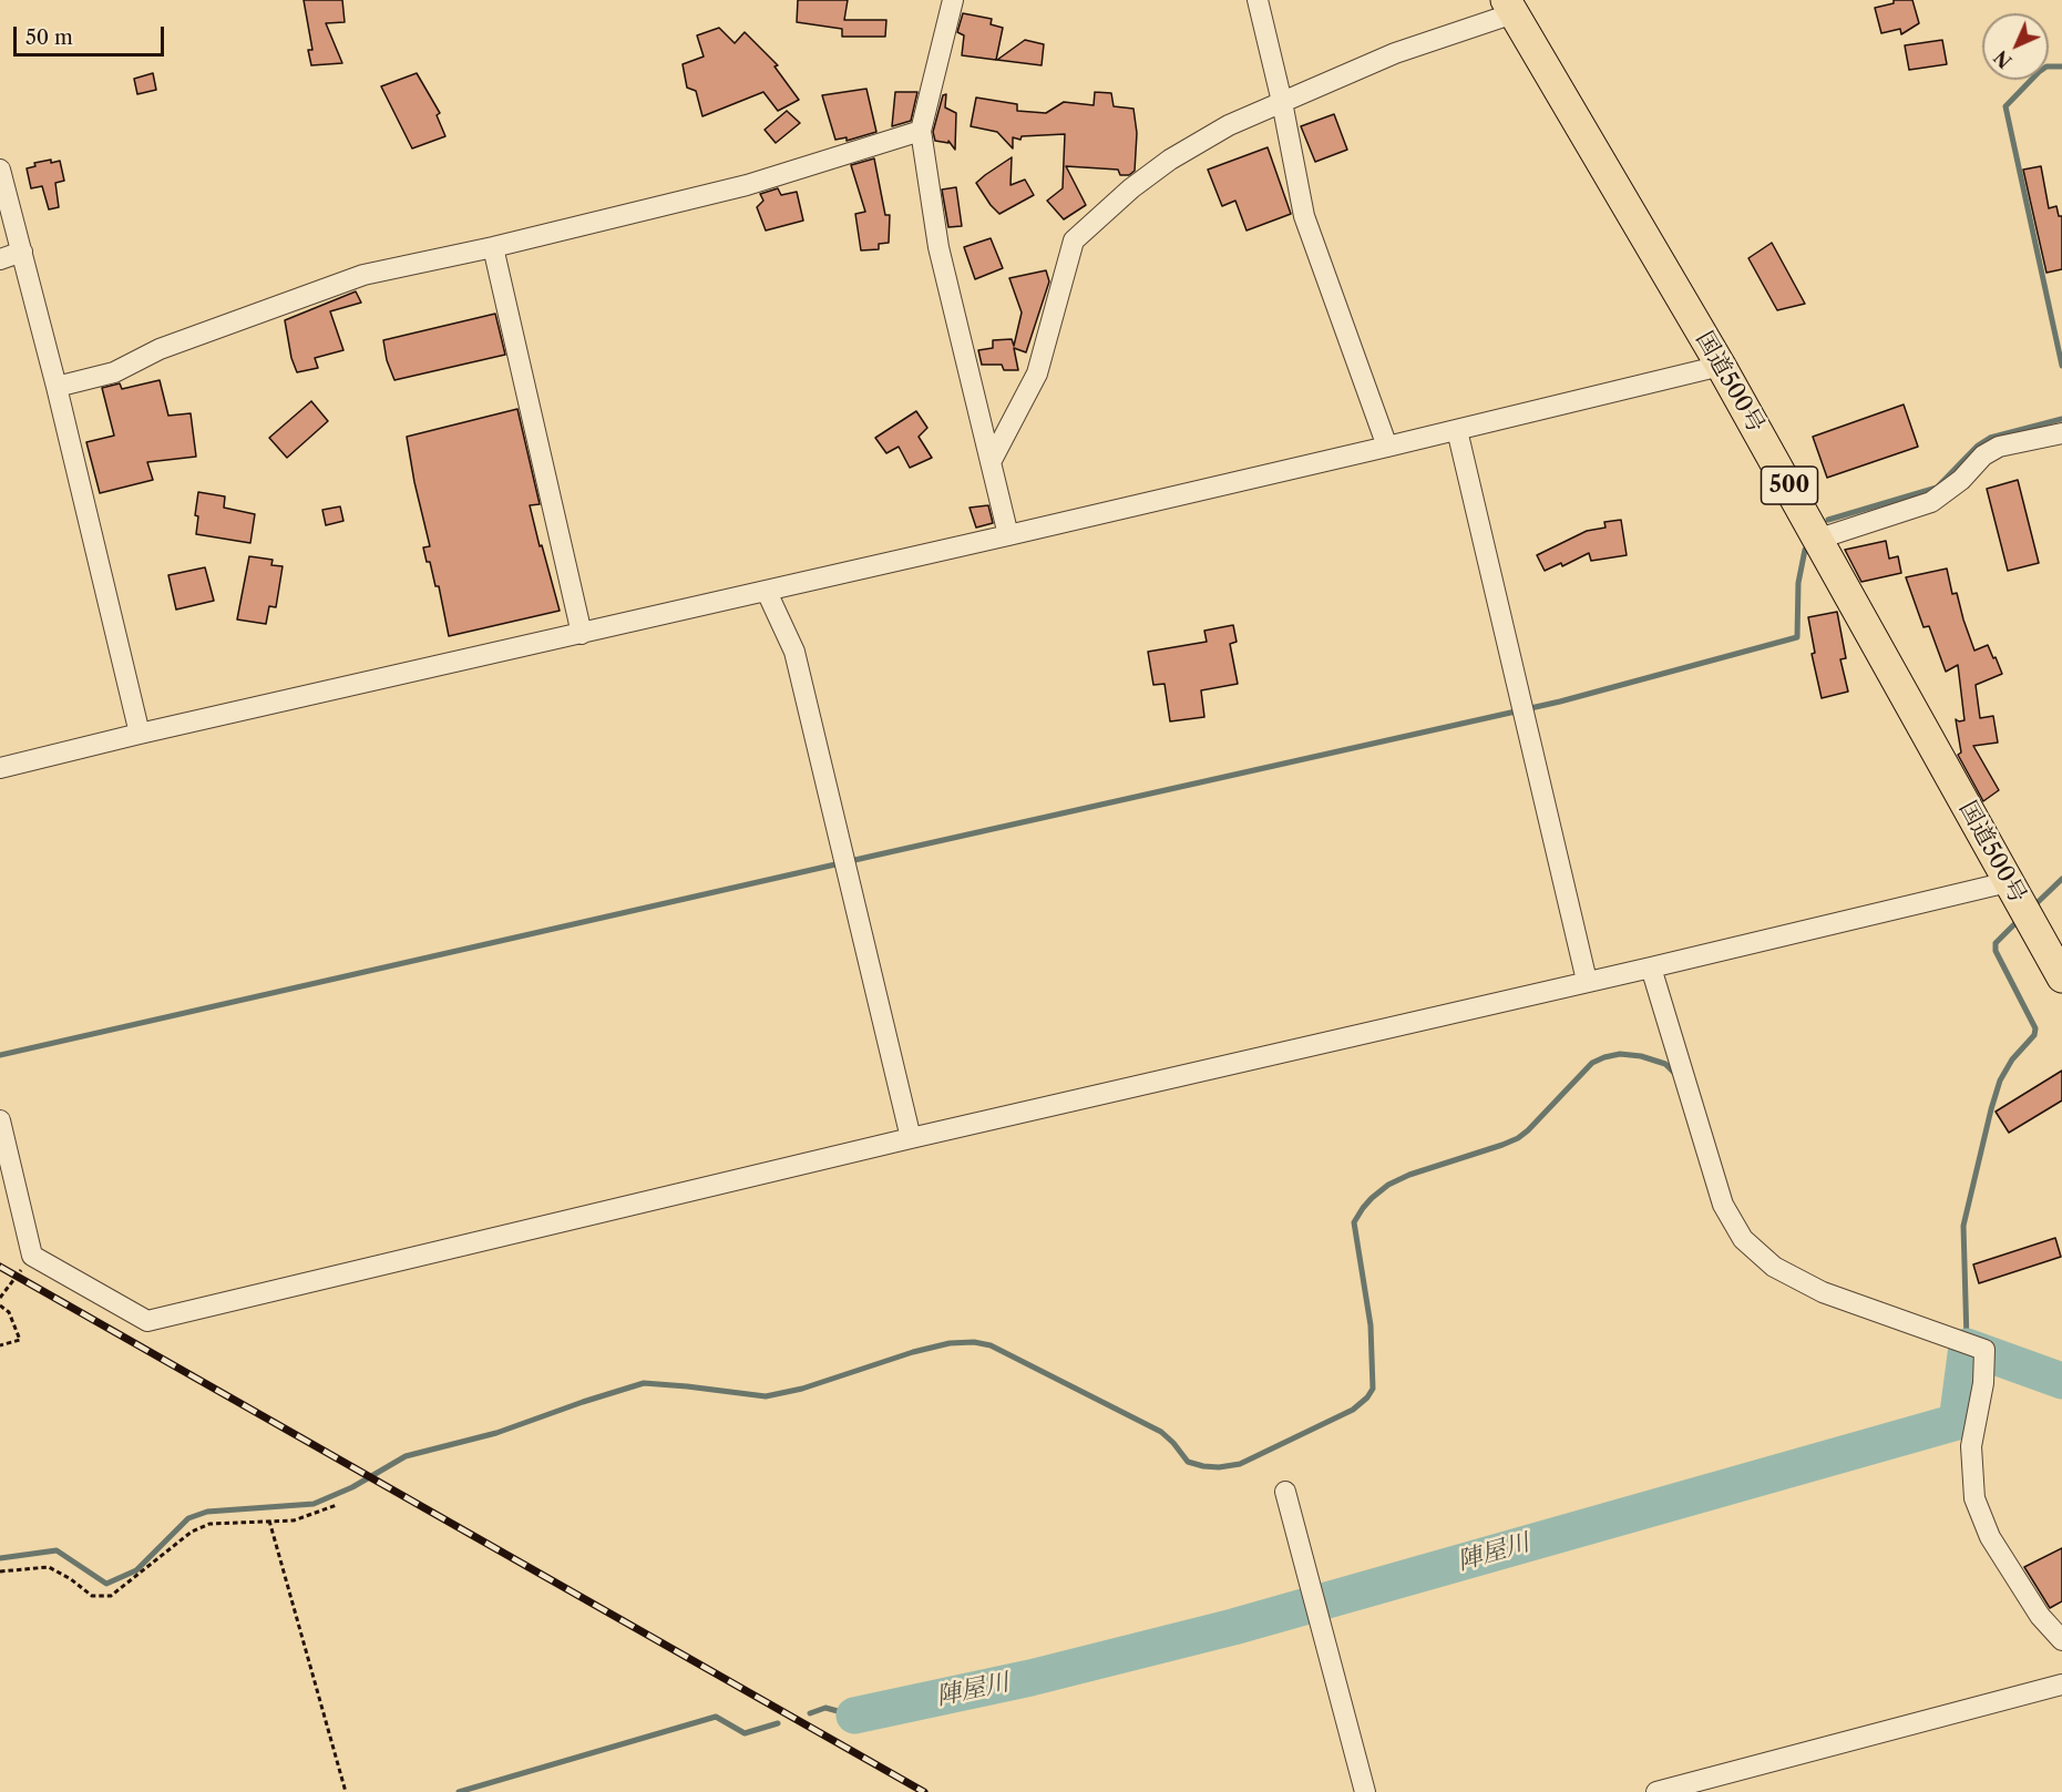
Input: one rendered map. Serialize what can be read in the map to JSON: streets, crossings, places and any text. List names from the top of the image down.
{
  "streets": {
    "highway": ["国道500号", "500"]
  },
  "water": ["陣屋川"],
  "scale_bar": "50 m",
  "north": "bottom left"
}
